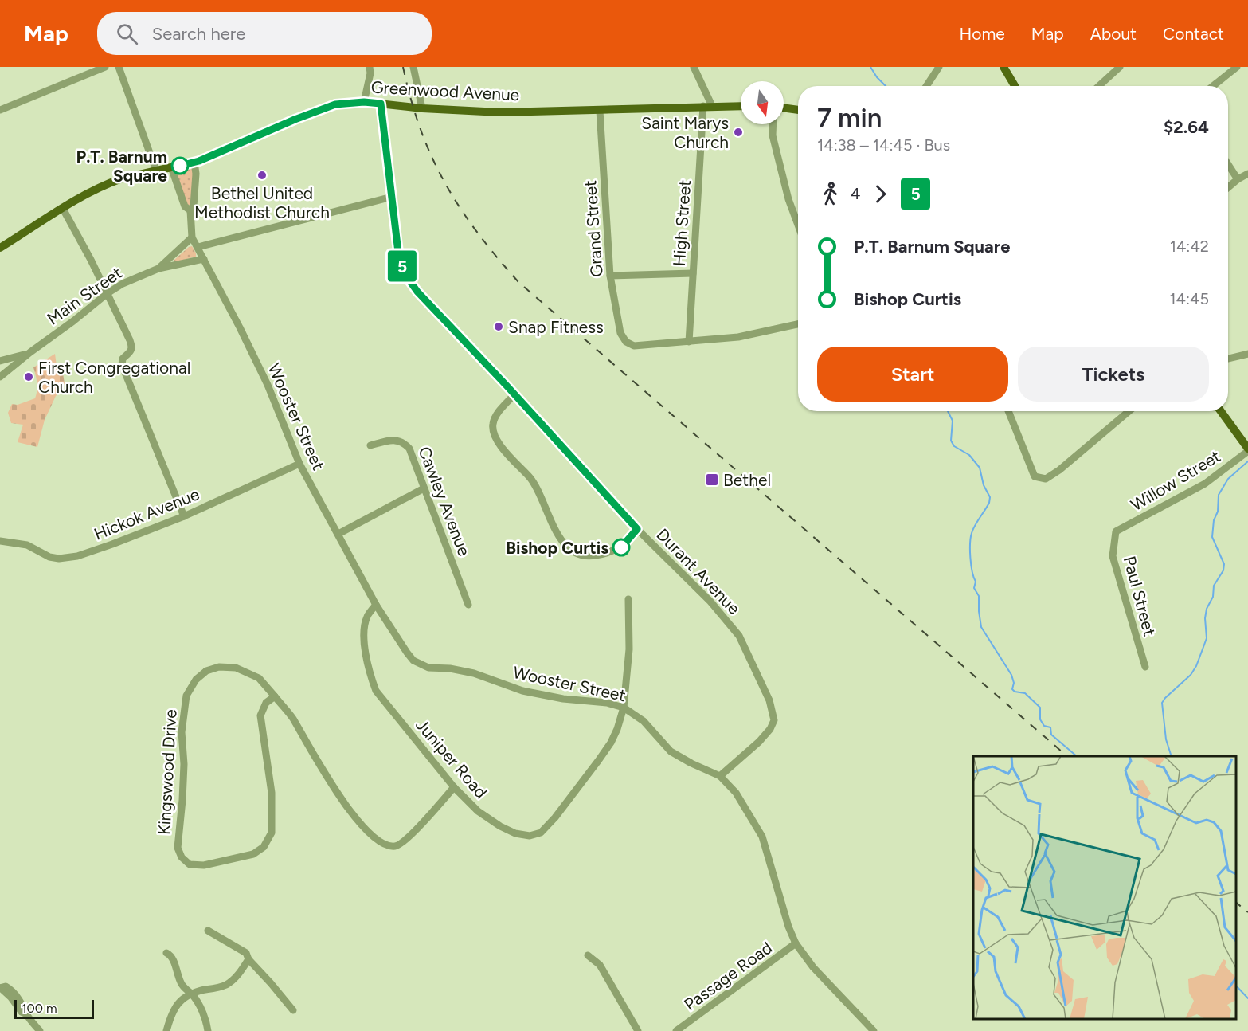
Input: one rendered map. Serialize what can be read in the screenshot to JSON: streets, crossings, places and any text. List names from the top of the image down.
{
  "streets": {
    "main road": ["Greenwood Avenue"],
    "street": [
      "High Street",
      "Grand Street",
      "Main Street",
      "Wooster Street",
      "Willow Street",
      "Cawley Avenue",
      "Hickok Avenue",
      "Durant Avenue",
      "Paul Street",
      "Juniper Road",
      "Kingswood Drive",
      "Passage Road"
    ]
  },
  "crossings": [
    ["Greenwood Avenue", "High Street"],
    ["Greenwood Avenue", "Grand Street"],
    ["Greenwood Avenue", "Durant Avenue"],
    ["High Street", "Grand Street"],
    ["Main Street", "Wooster Street"],
    ["Wooster Street", "Hickok Avenue"],
    ["Wooster Street", "Durant Avenue"],
    ["Wooster Street", "Juniper Road"],
    ["Wooster Street", "Passage Road"],
    ["Willow Street", "Paul Street"],
    ["Juniper Road", "Kingswood Drive"]
  ],
  "places": {
    "other": [
      "Saint Marys Church",
      "P.T. Barnum Square",
      "Bethel United Methodist Church",
      "Snap Fitness",
      "First Congregational Church",
      "Bishop Curtis"
    ],
    "transit": ["Bethel"]
  },
  "lines": ["bus line 5"],
  "scale_bar": "100 m",
  "north": "bottom",
  "page": {
    "header": "Map",
    "search": "Search here",
    "nav": [
      "Home",
      "Map",
      "About",
      "Contact"
    ],
    "on_map": "5",
    "heading": ["7 min", "14:38 – 14:45 · Bus", "$2.64"],
    "legs": ["4", "5"],
    "list": [
      {
        "name": "P.T. Barnum Square",
        "value": "14:42"
      },
      {
        "name": "Bishop Curtis",
        "value": "14:45"
      }
    ],
    "buttons": ["Start", "Tickets"],
    "scale": "100 m"
  }
}
